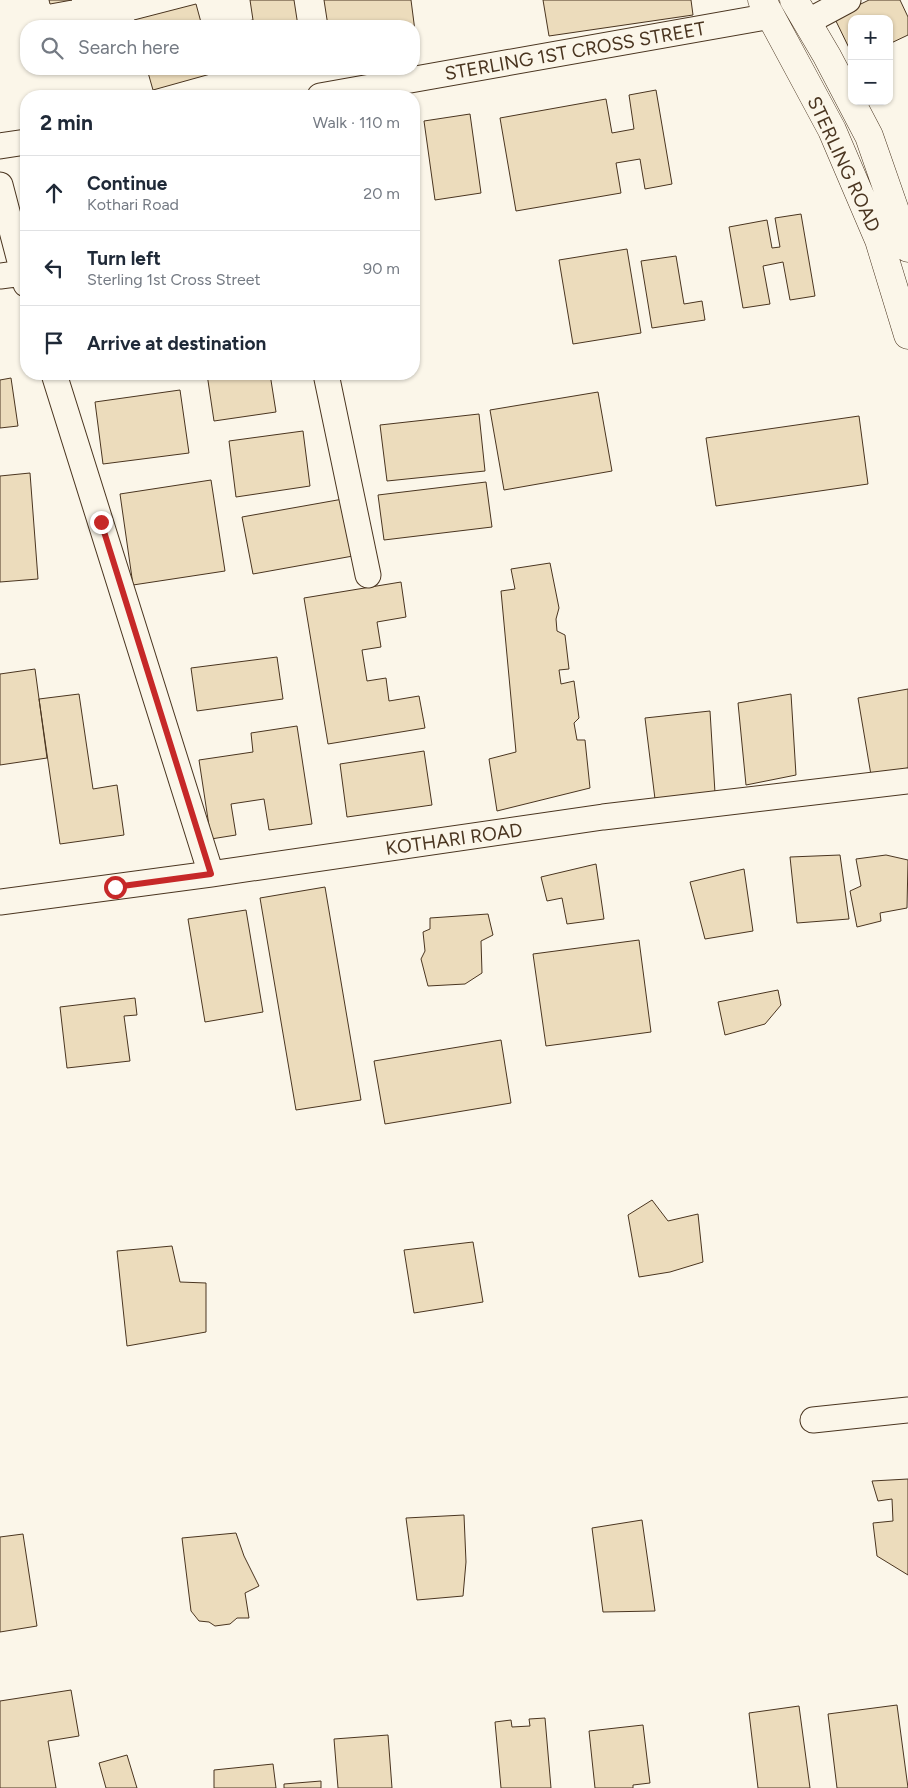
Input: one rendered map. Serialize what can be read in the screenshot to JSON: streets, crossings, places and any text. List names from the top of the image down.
{
  "streets": {
    "main road": ["STERLING ROAD"],
    "street": ["STERLING 1ST CROSS STREET", "KOTHARI ROAD"]
  },
  "crossings": [
    ["STERLING 1ST CROSS STREET", "STERLING ROAD"]
  ],
  "page": {
    "map_buttons": ["+", "−"],
    "search": "Search here",
    "heading": ["2 min", "Walk · 110 m"],
    "list": [
      ["Continue", "Kothari Road", "20 m"],
      ["Turn left", "Sterling 1st Cross Street", "90 m"],
      "Arrive at destination"
    ]
  }
}
